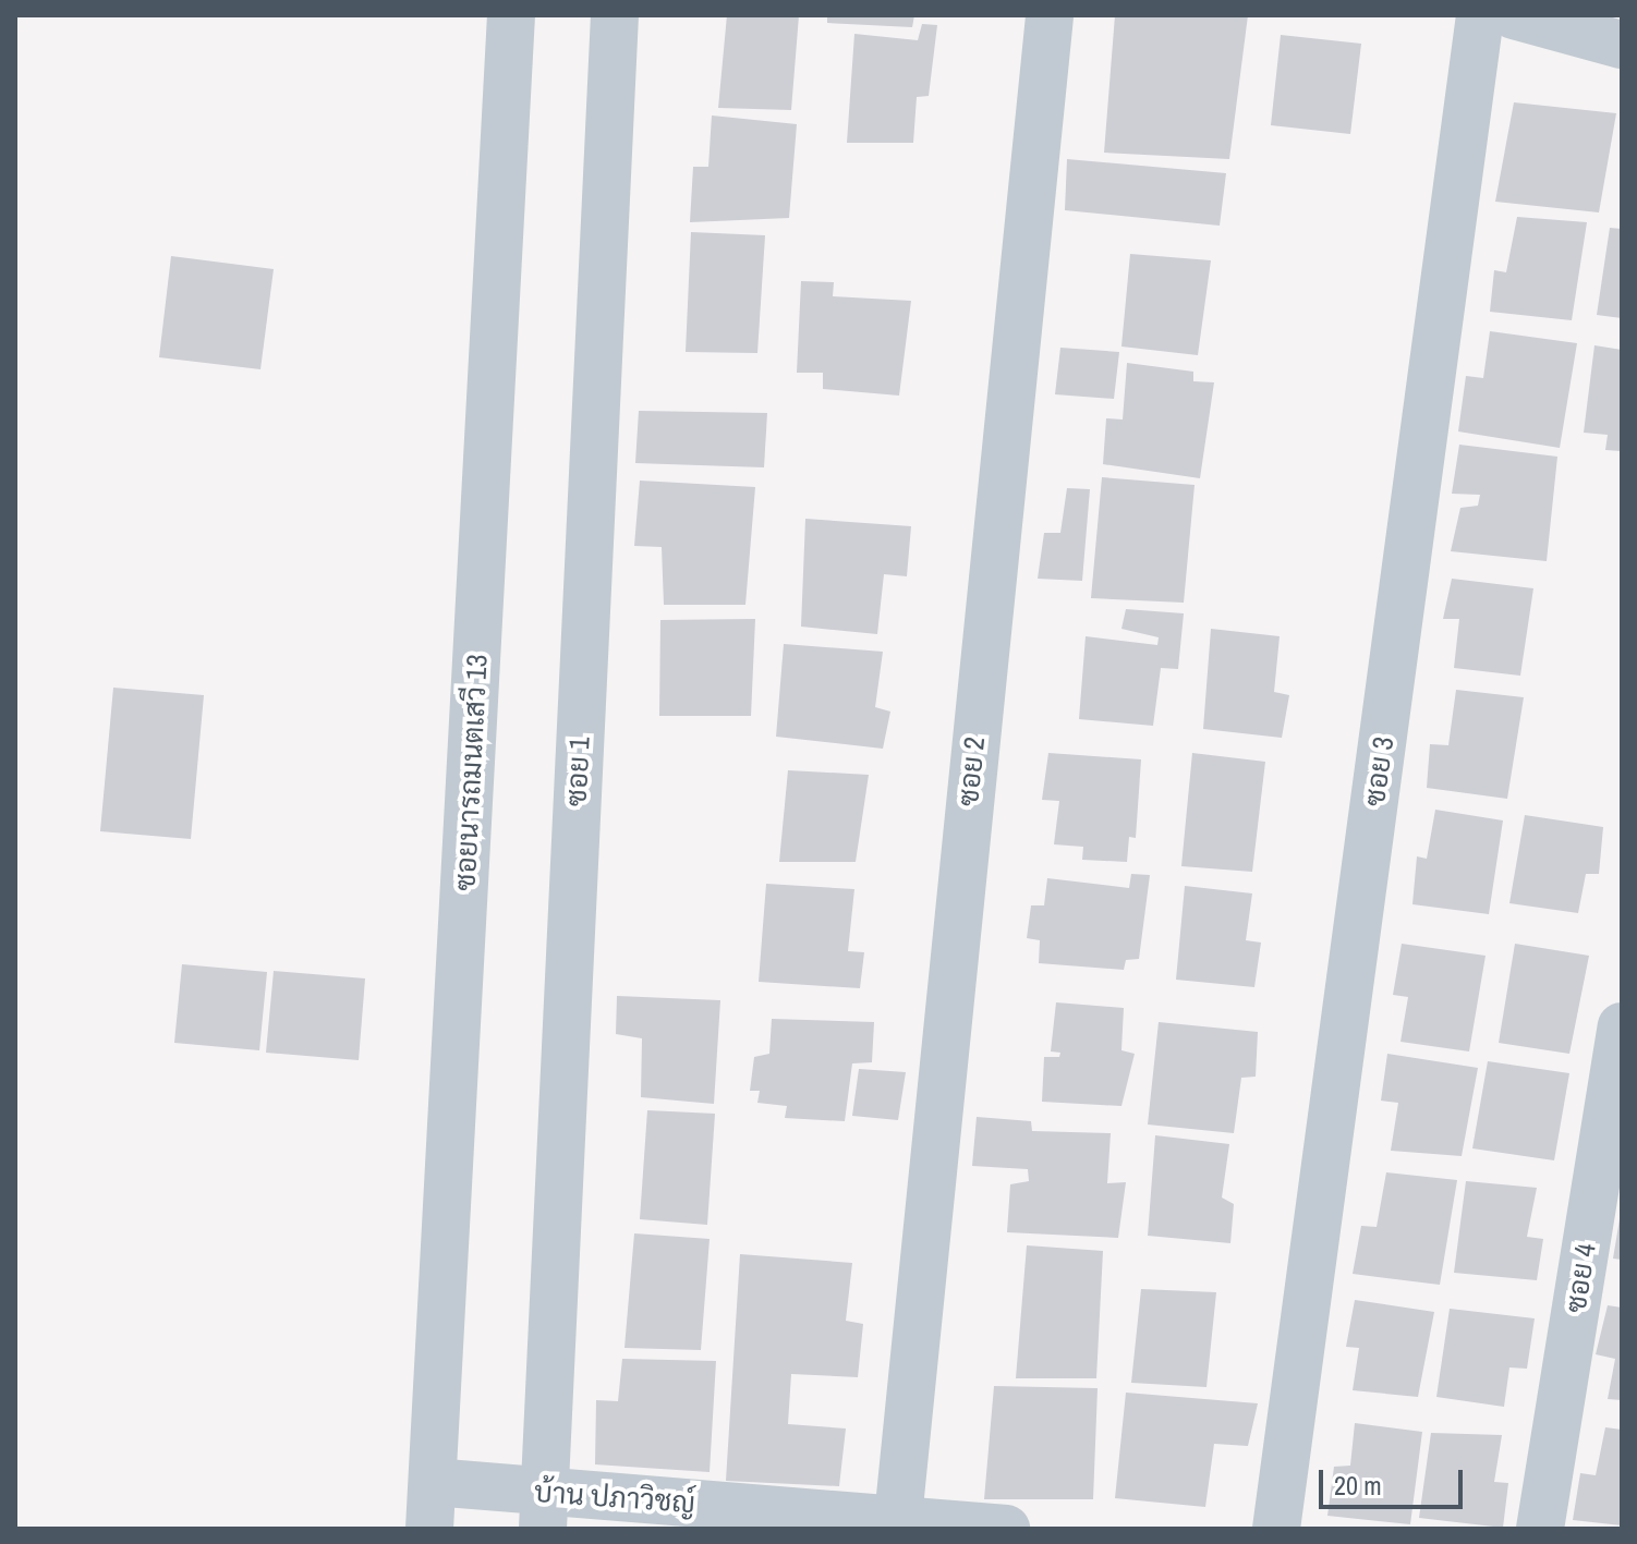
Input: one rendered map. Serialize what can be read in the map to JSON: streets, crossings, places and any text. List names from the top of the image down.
{
  "streets": {
    "street": [
      "ซอย 1",
      "ซอย 2",
      "ซอย 3",
      "ซอยนารถมนตเสวี 13",
      "ซอย 4",
      "บ้าน ปภาวิชญ์"
    ]
  },
  "crossings": [
    ["ซอย 1", "บ้าน ปภาวิชญ์"],
    ["ซอย 2", "บ้าน ปภาวิชญ์"],
    ["ซอยนารถมนตเสวี 13", "บ้าน ปภาวิชญ์"]
  ],
  "scale_bar": "20 m"
}
